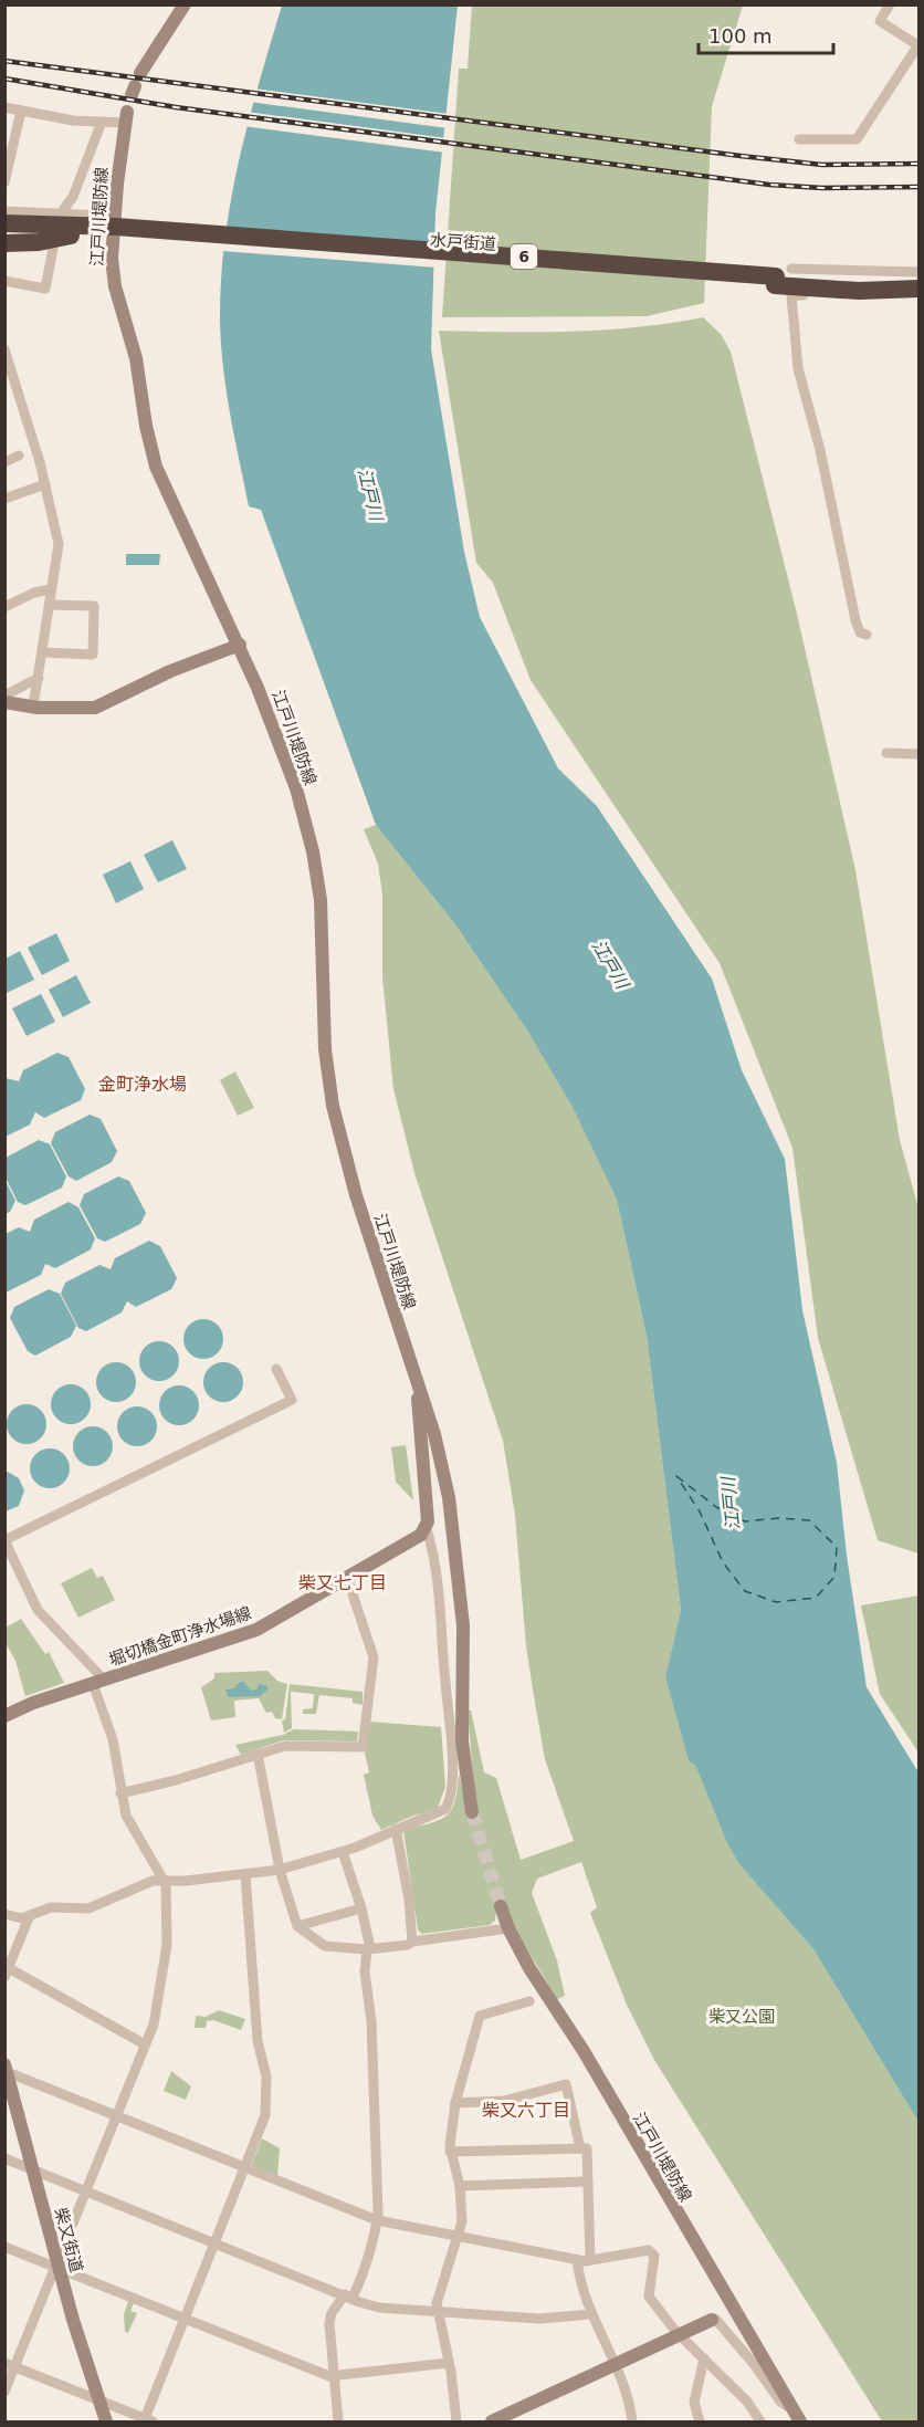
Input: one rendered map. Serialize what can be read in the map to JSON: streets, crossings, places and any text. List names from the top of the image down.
{
  "streets": {
    "highway": ["水戸街道", "6"],
    "main road": ["江戸川堤防線", "堀切橋金町浄水場線", "柴又街道"]
  },
  "crossings": [
    ["江戸川堤防線", "堀切橋金町浄水場線"]
  ],
  "districts": ["金町浄水場", "柴又七丁目", "柴又六丁目"],
  "water": ["江戸川"],
  "parks": ["柴又公園"],
  "scale_bar": "100 m"
}
